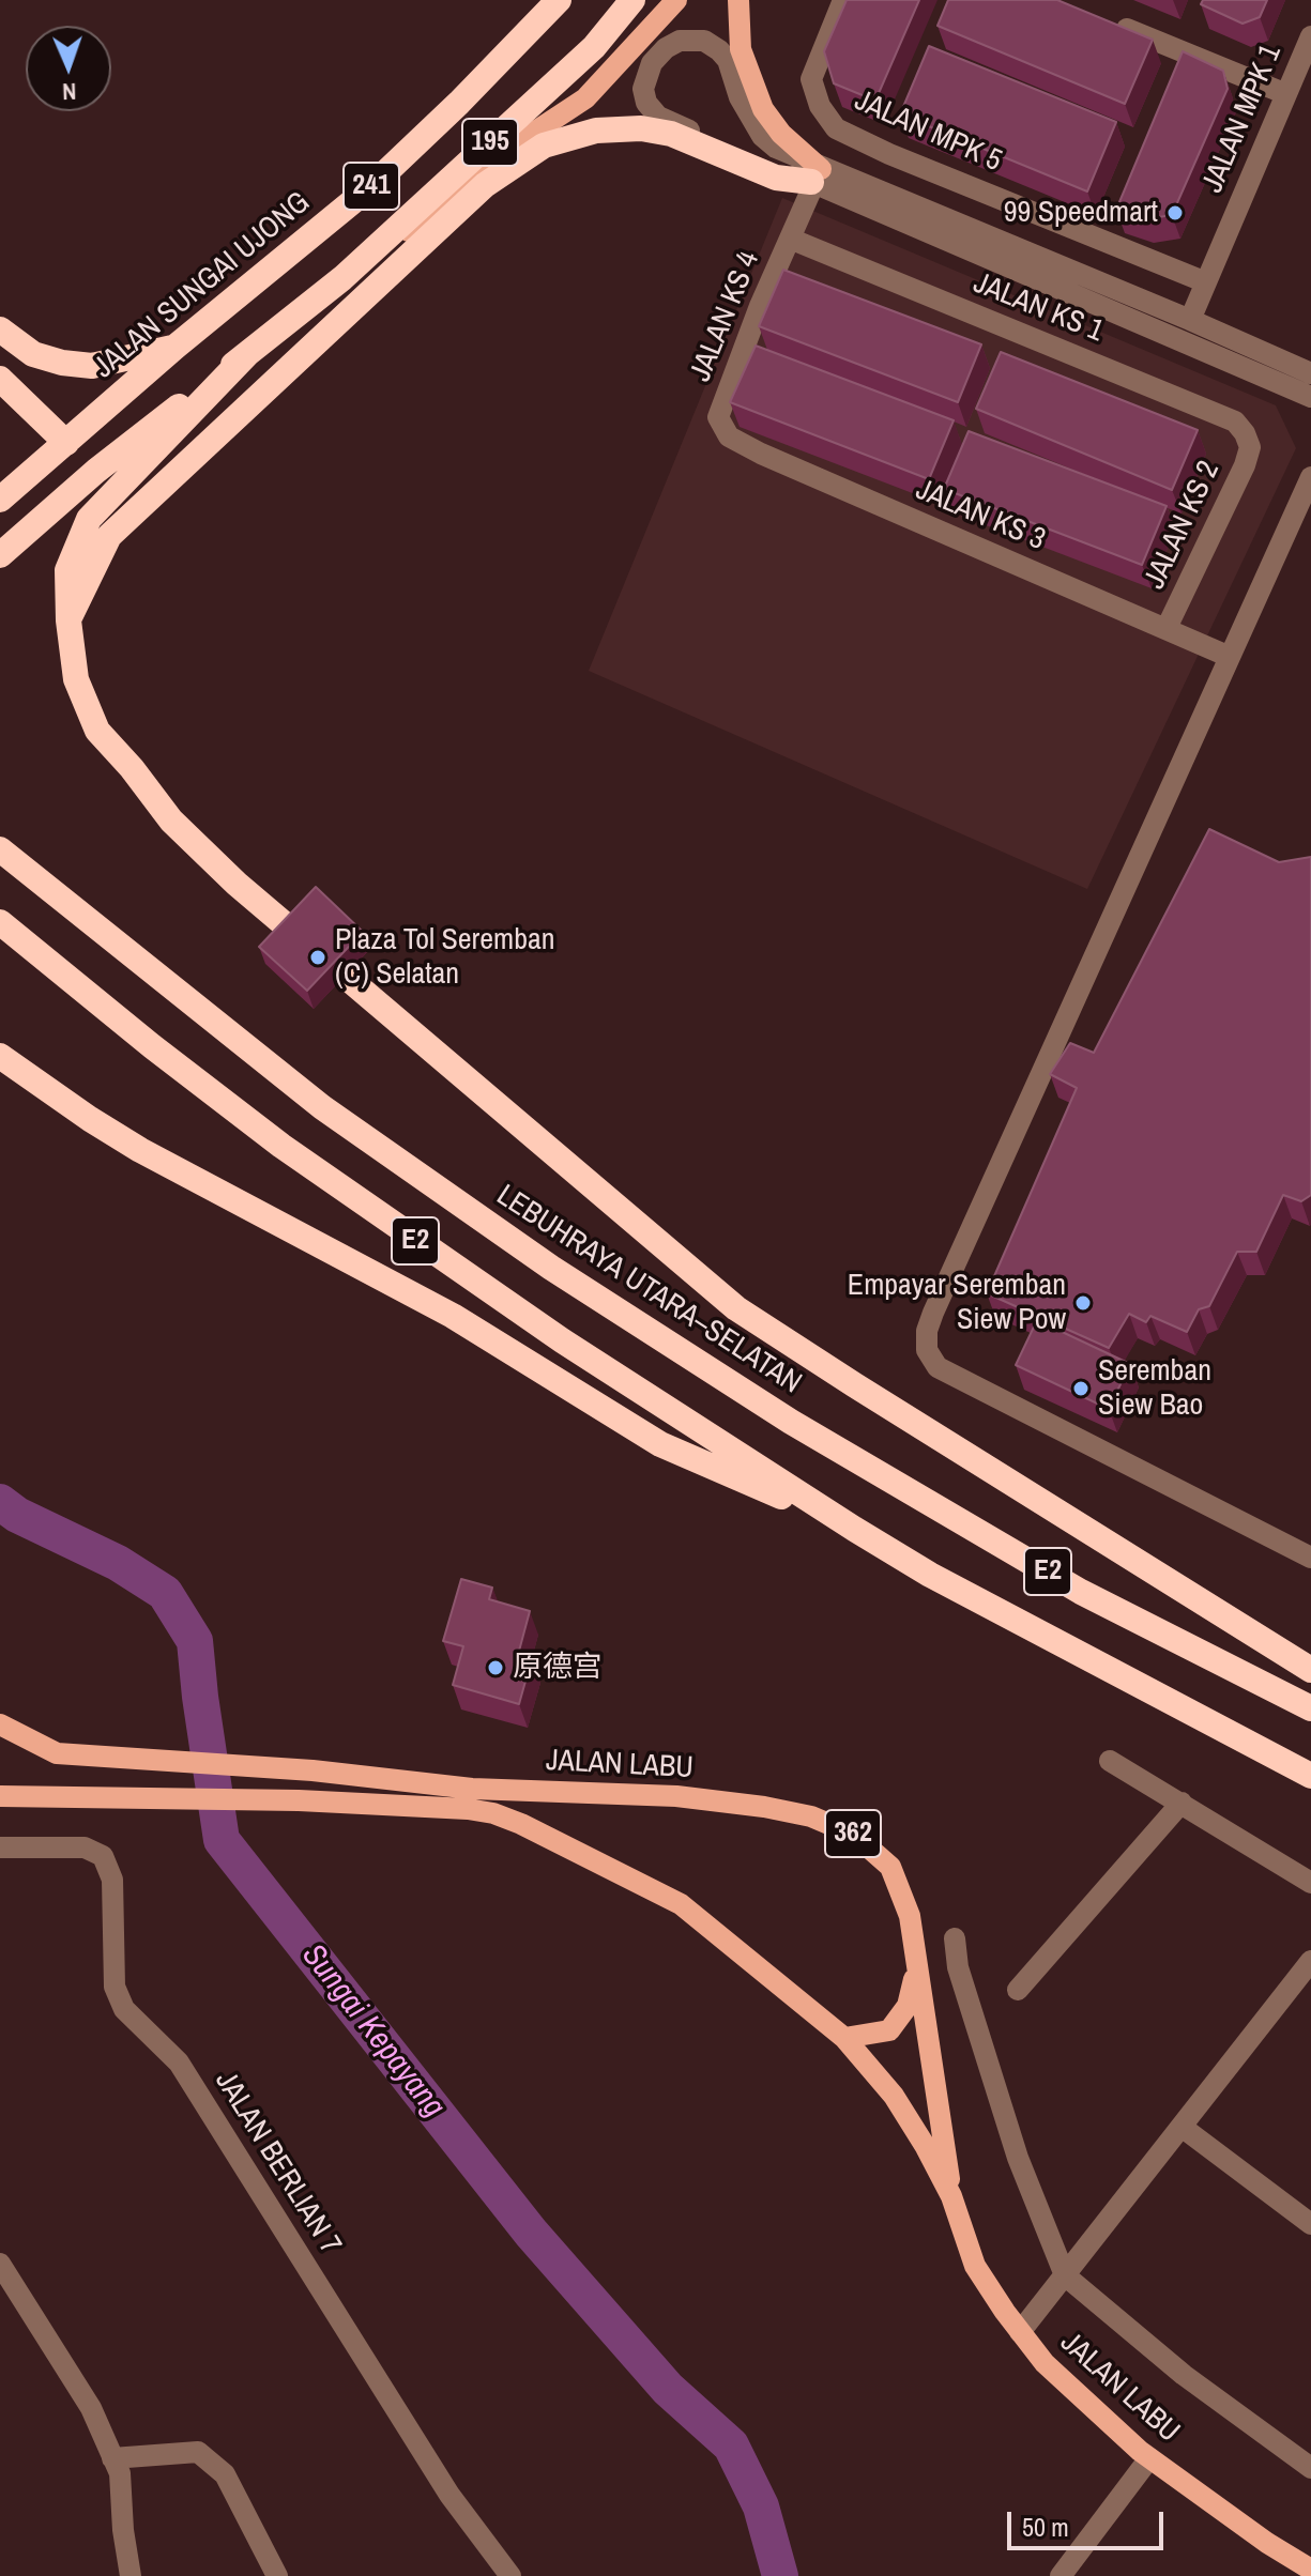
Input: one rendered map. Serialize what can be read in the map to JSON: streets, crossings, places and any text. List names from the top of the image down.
{
  "streets": {
    "highway": [
      "195",
      "241",
      "JALAN SUNGAI UJONG",
      "E2",
      "LEBUHRAYA UTARA–SELATAN"
    ],
    "main road": ["JALAN LABU", "362"],
    "street": [
      "JALAN MPK 1",
      "JALAN MPK 5",
      "JALAN KS 1",
      "JALAN KS 4",
      "JALAN KS 3",
      "JALAN KS 2",
      "JALAN BERLIAN 7"
    ]
  },
  "crossings": [
    ["JALAN MPK 1", "JALAN MPK 5"],
    ["JALAN KS 1", "JALAN KS 4"],
    ["JALAN KS 1", "JALAN KS 2"],
    ["JALAN KS 4", "JALAN KS 3"],
    ["JALAN KS 3", "JALAN KS 2"]
  ],
  "water": ["Sungai Kepayang"],
  "places": [
    "99 Speedmart",
    "Plaza Tol Seremban (C) Selatan",
    "Empayar Seremban Siew Pow",
    "Seremban Siew Bao",
    "原德宫"
  ],
  "scale_bar": "50 m",
  "north": "bottom"
}
